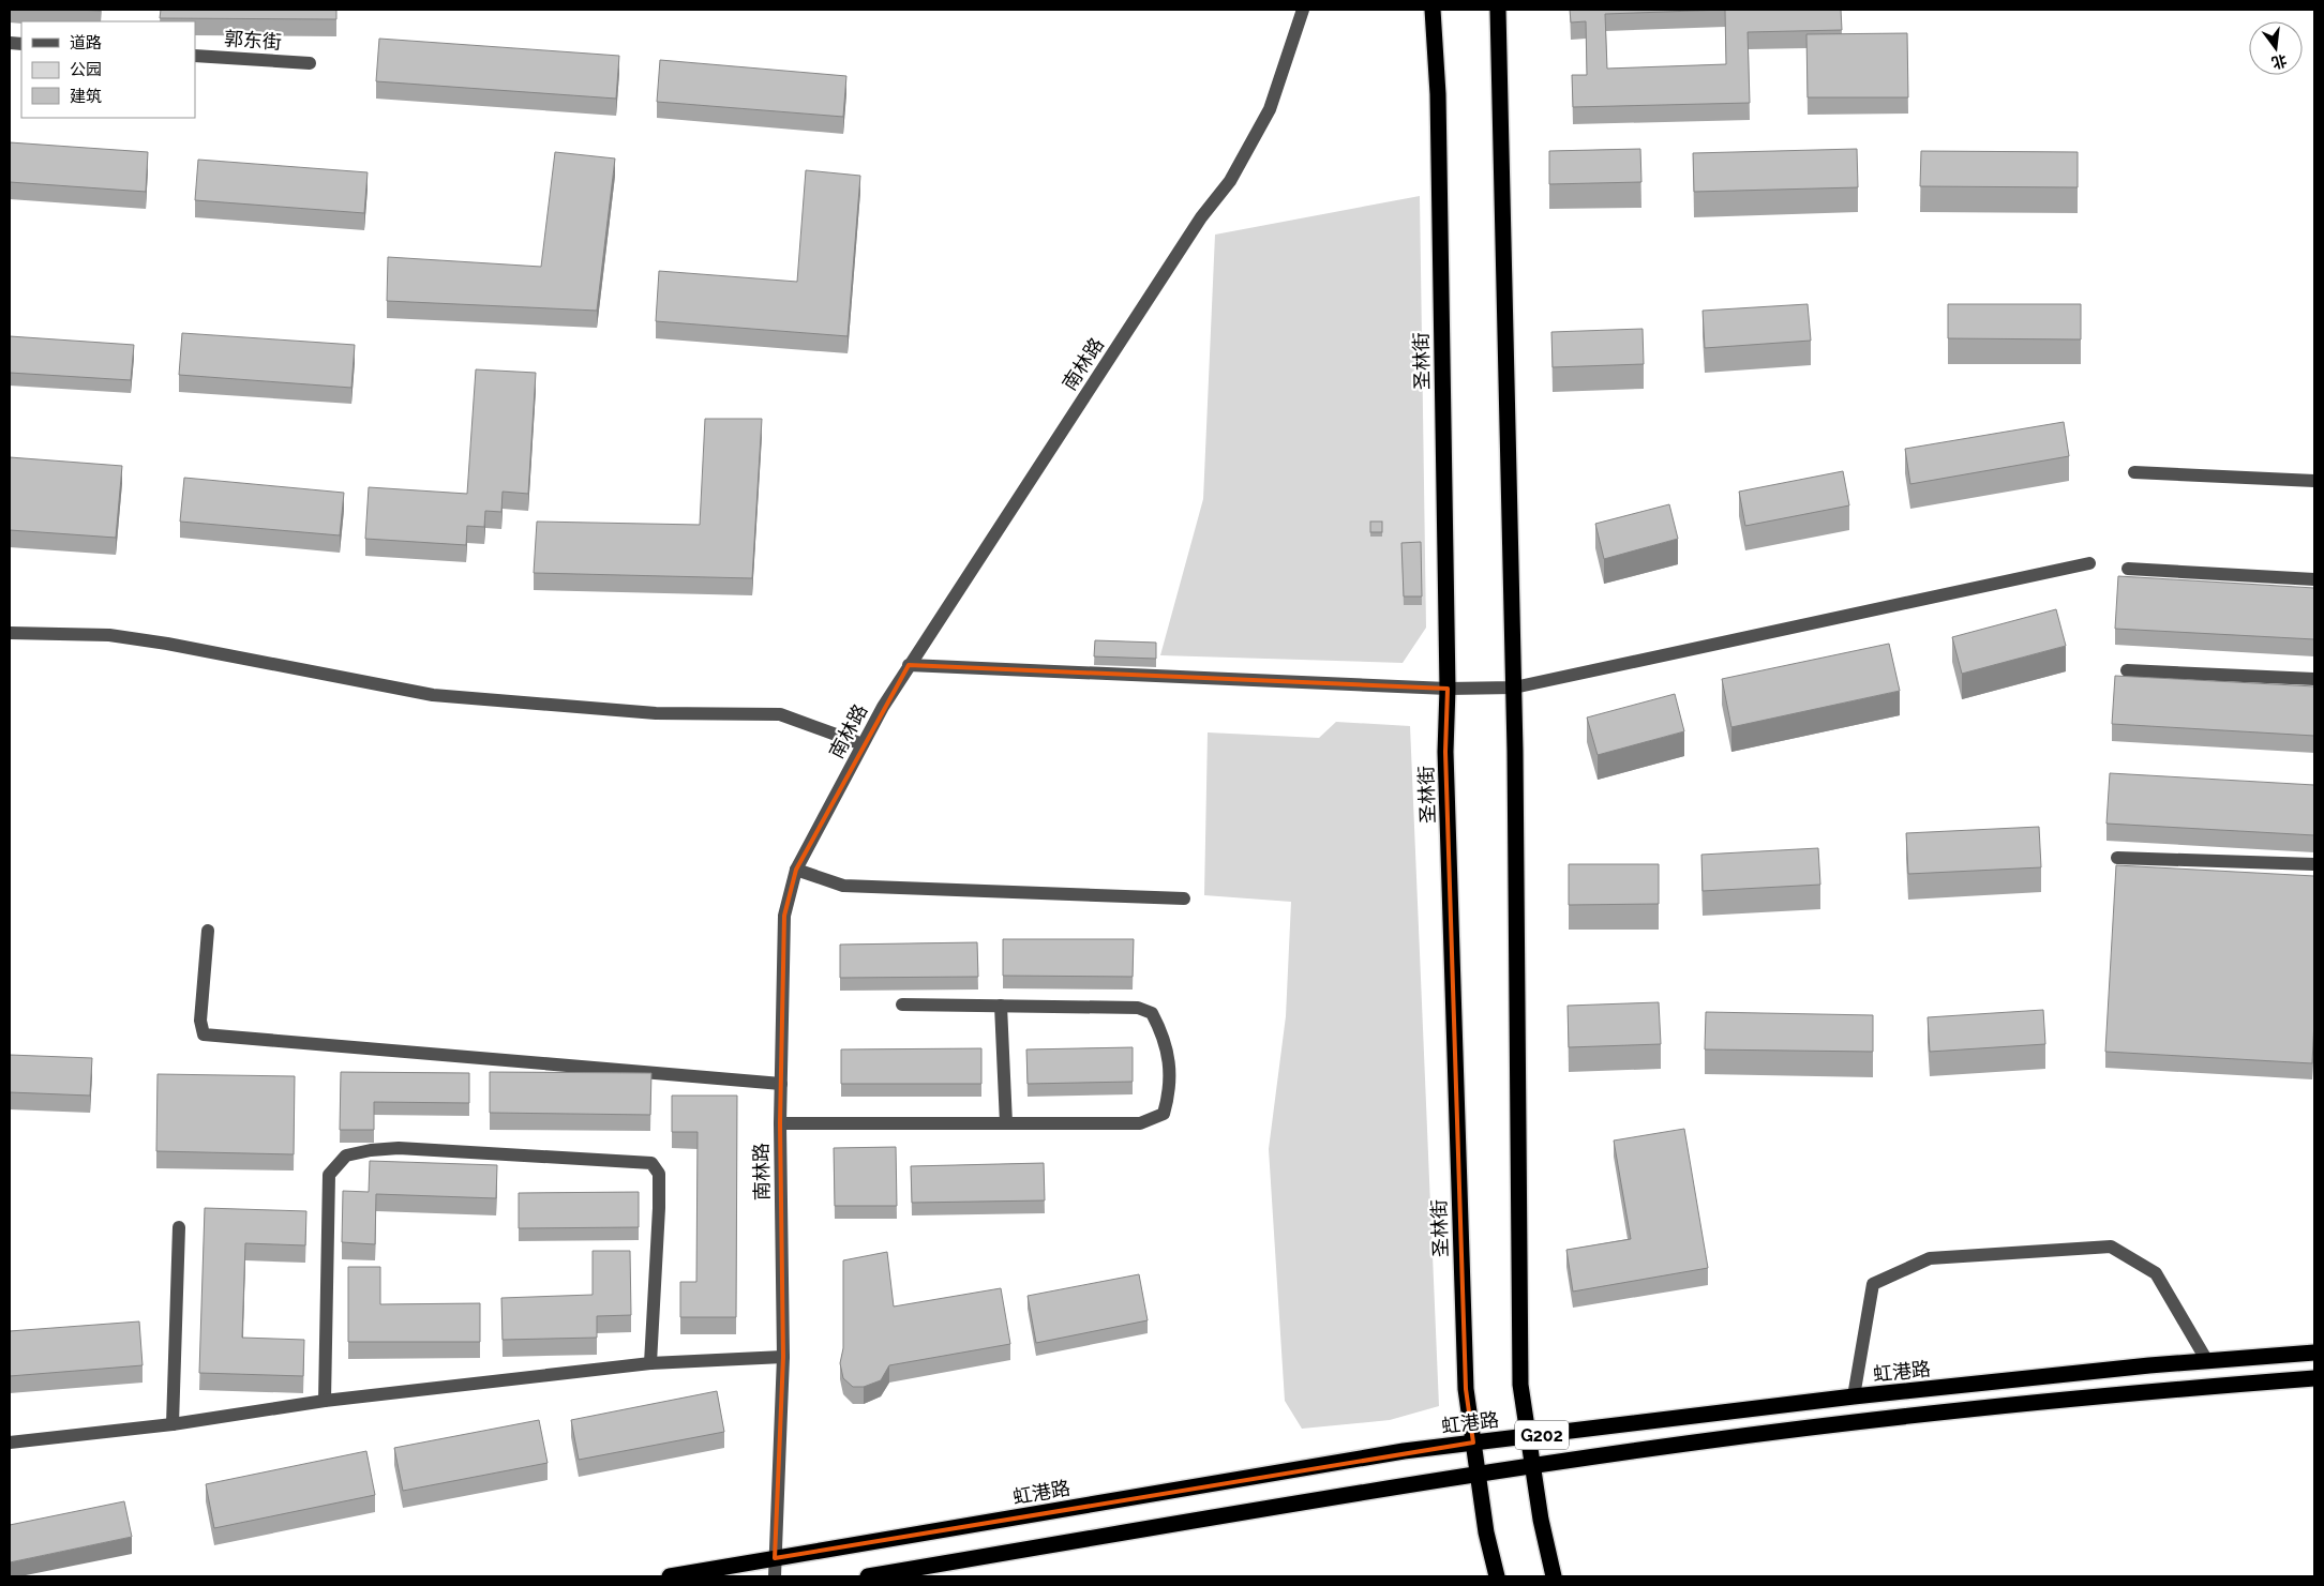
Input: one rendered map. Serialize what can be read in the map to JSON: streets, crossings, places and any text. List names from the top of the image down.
{
  "streets": {
    "highway": ["圣林街", "虹港路", "G202"],
    "street": ["郭东街", "南林路"]
  },
  "crossings": [
    ["圣林街", "虹港路"],
    ["圣林街", "G202"],
    ["南林路", "虹港路"]
  ],
  "legend": ["道路", "公园", "建筑"],
  "north": "bottom"
}
